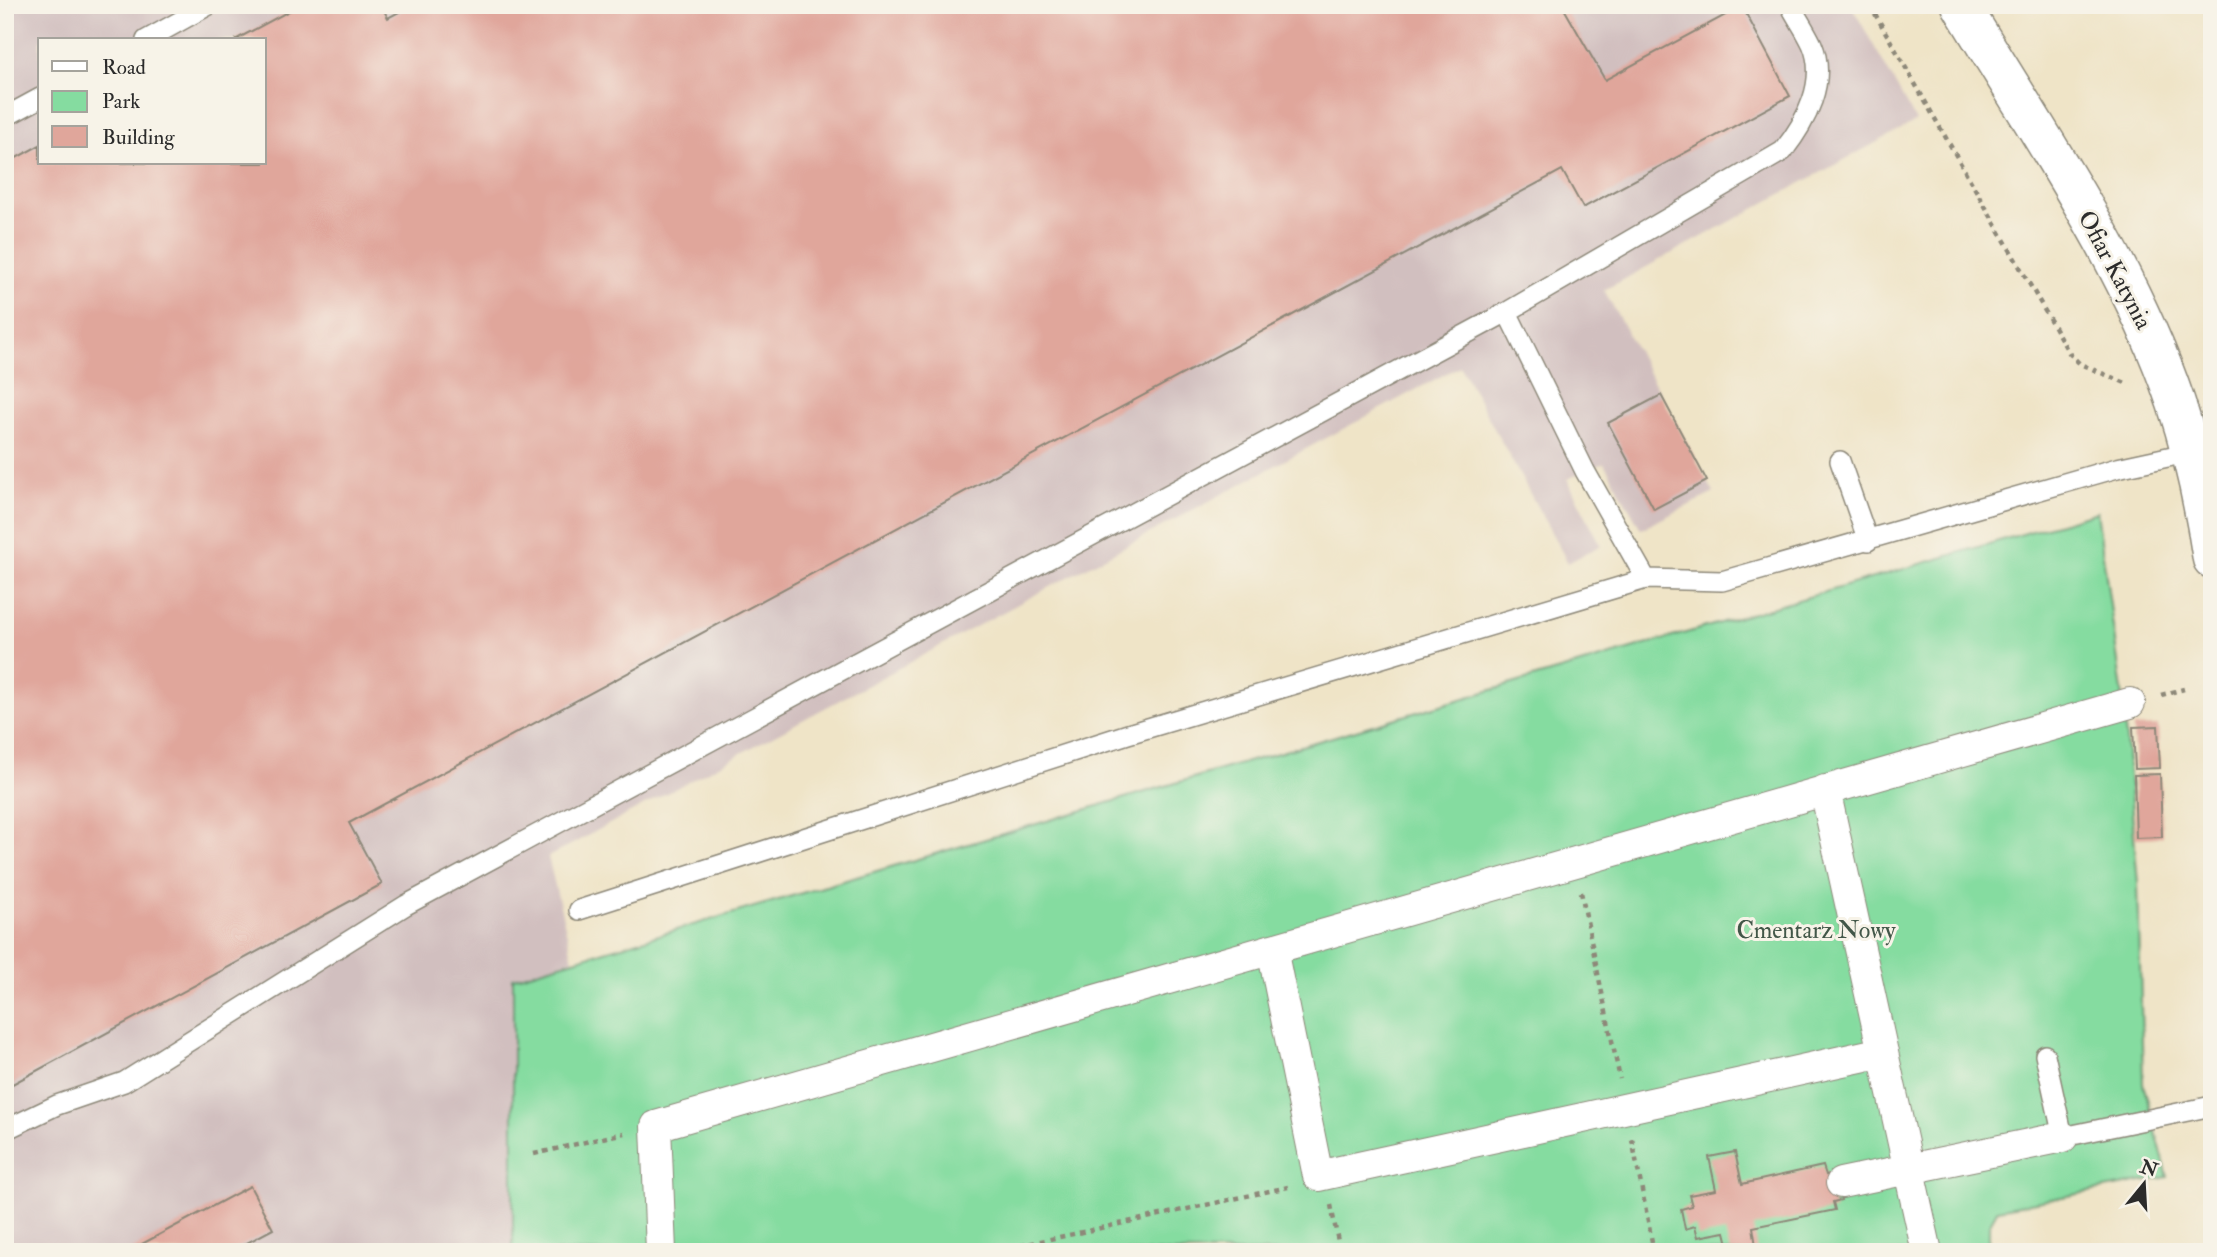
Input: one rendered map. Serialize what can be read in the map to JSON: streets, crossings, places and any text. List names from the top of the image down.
{
  "streets": {
    "street": ["Ofiar Katynia"]
  },
  "parks": ["Cmentarz Nowy"],
  "legend": ["Road", "Park", "Building"],
  "north": "top"
}
